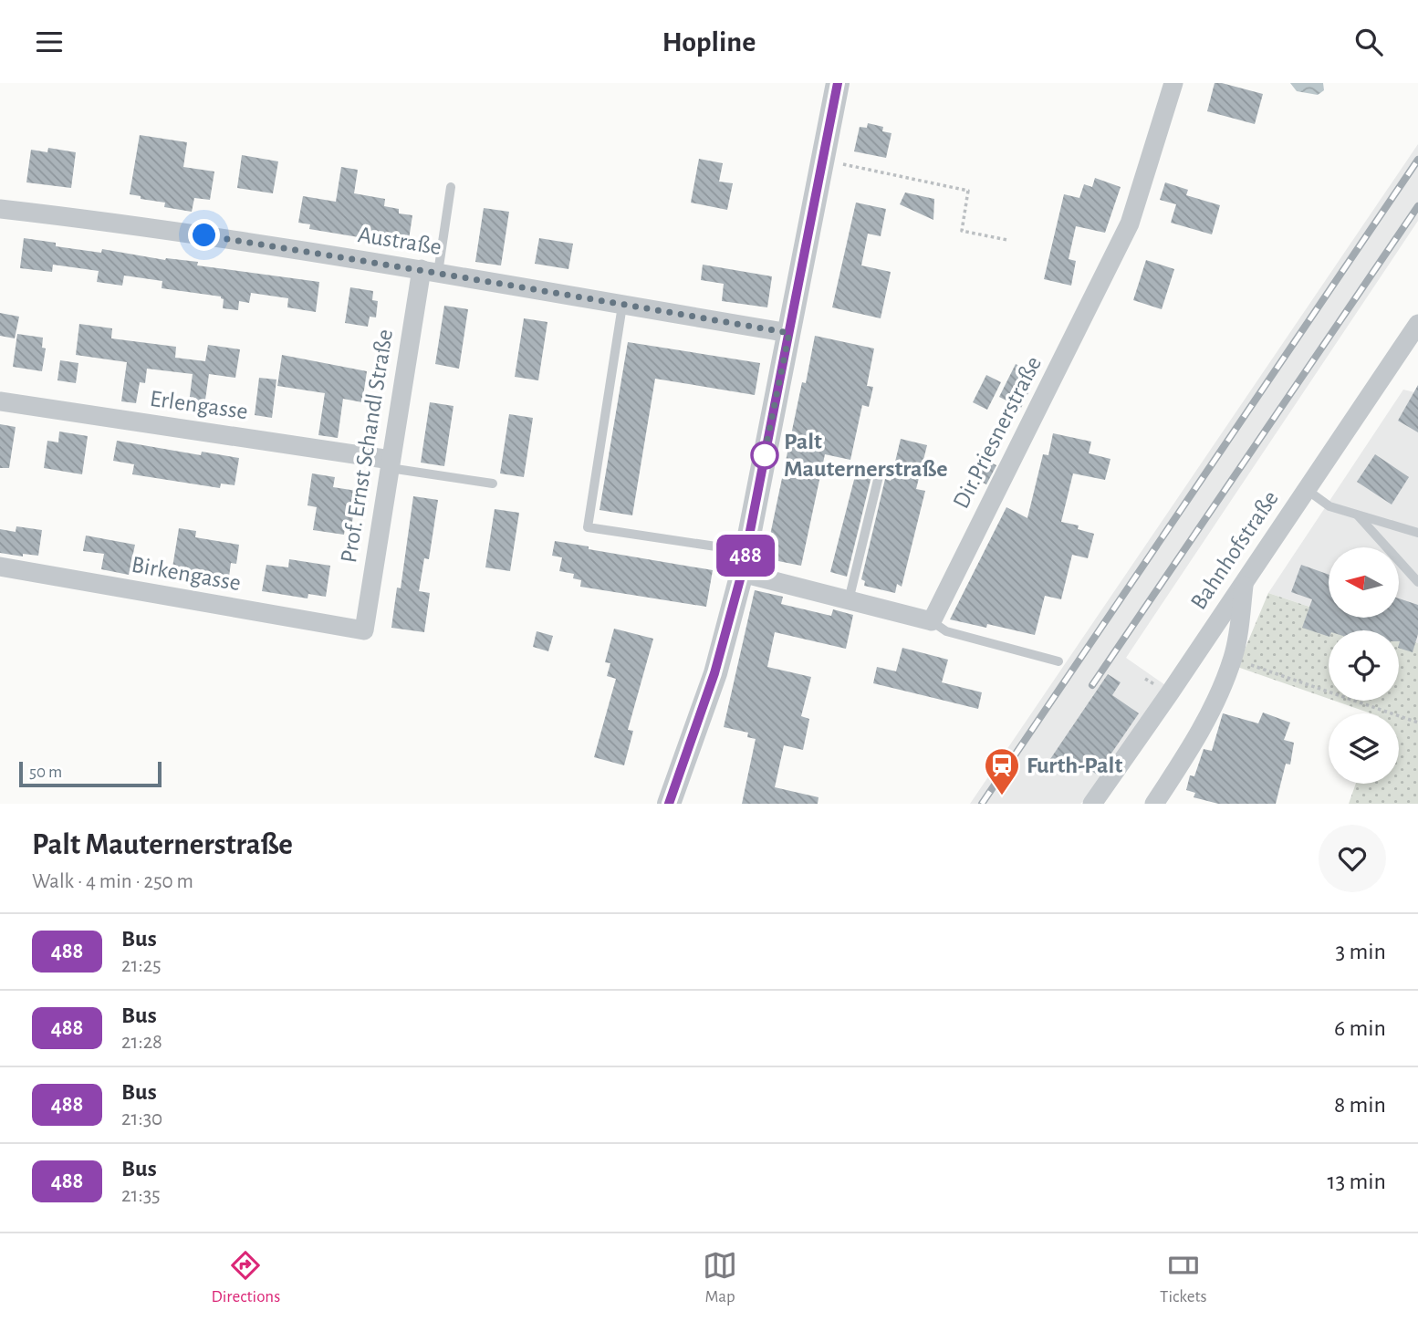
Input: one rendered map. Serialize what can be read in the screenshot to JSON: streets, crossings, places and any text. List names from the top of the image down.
{
  "streets": {
    "street": [
      "Austraße",
      "Erlengasse",
      "Dir.Priesnerstraße",
      "Prof. Ernst Schandl Straße",
      "Bahnhofstraße",
      "Birkengasse"
    ]
  },
  "crossings": [
    ["Austraße", "Prof. Ernst Schandl Straße"],
    ["Erlengasse", "Prof. Ernst Schandl Straße"],
    ["Prof. Ernst Schandl Straße", "Birkengasse"]
  ],
  "places": {
    "other": ["Palt Mauternerstraße"],
    "station": ["Furth-Palt"]
  },
  "lines": ["bus line 488"],
  "scale_bar": "50 m",
  "north": "left",
  "page": {
    "header": "Hopline",
    "on_map": "488",
    "scale": "50 m",
    "heading": ["Palt Mauternerstraße", "Walk · 4 min · 250 m"],
    "list": [
      {
        "mark": "488",
        "name": "Bus",
        "note": "21:25",
        "value": "3 min"
      },
      {
        "mark": "488",
        "name": "Bus",
        "note": "21:28",
        "value": "6 min"
      },
      {
        "mark": "488",
        "name": "Bus",
        "note": "21:30",
        "value": "8 min"
      },
      {
        "mark": "488",
        "name": "Bus",
        "note": "21:35",
        "value": "13 min"
      }
    ],
    "tabs": ["Directions", "Map", "Tickets"]
  }
}
